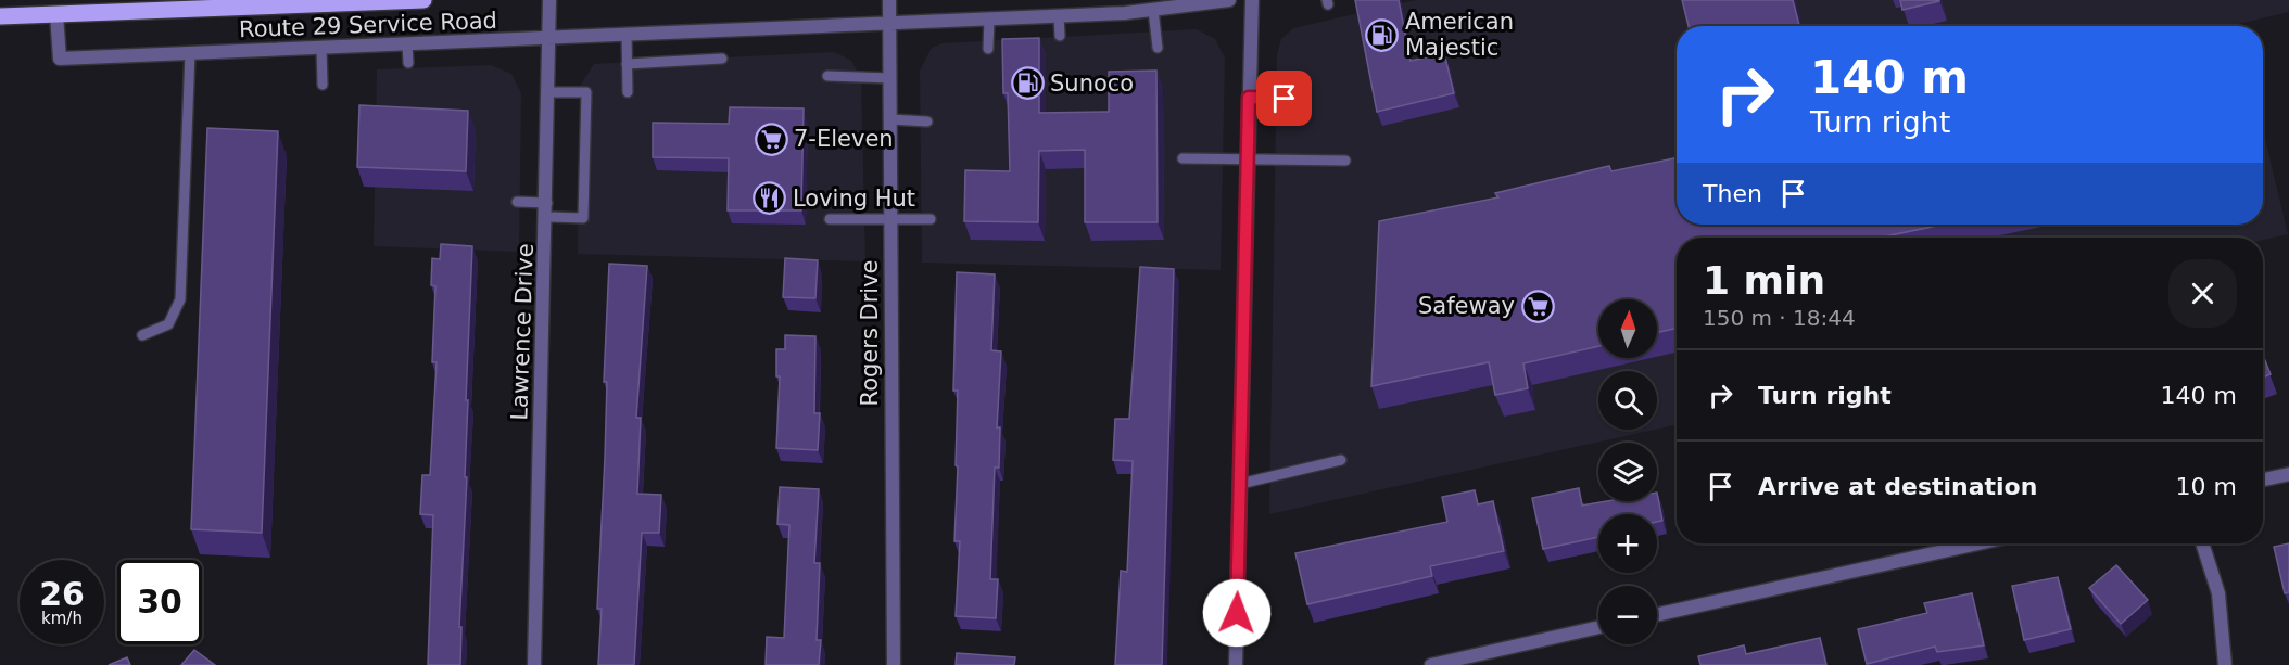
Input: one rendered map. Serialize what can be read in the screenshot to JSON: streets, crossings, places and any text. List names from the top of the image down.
{
  "streets": {
    "street": ["Route 29 Service Road", "Lawrence Drive", "Rogers Drive"]
  },
  "crossings": [
    ["Route 29 Service Road", "Lawrence Drive"],
    ["Route 29 Service Road", "Rogers Drive"]
  ],
  "places": {
    "fuel station": ["American Majestic", "Sunoco"],
    "supermarket": ["7-Eleven", "Safeway"],
    "restaurant": ["Loving Hut"]
  },
  "north": "top",
  "page": {
    "turn": ["140 m", "Turn right"],
    "then": "Then",
    "heading": ["1 min", "150 m · 18:44"],
    "map_buttons": ["+", "−"],
    "list": [
      {
        "name": "Turn right",
        "value": "140 m"
      },
      {
        "name": "Arrive at destination",
        "value": "10 m"
      }
    ],
    "speed": "26 km/h",
    "limit": "30"
  }
}
